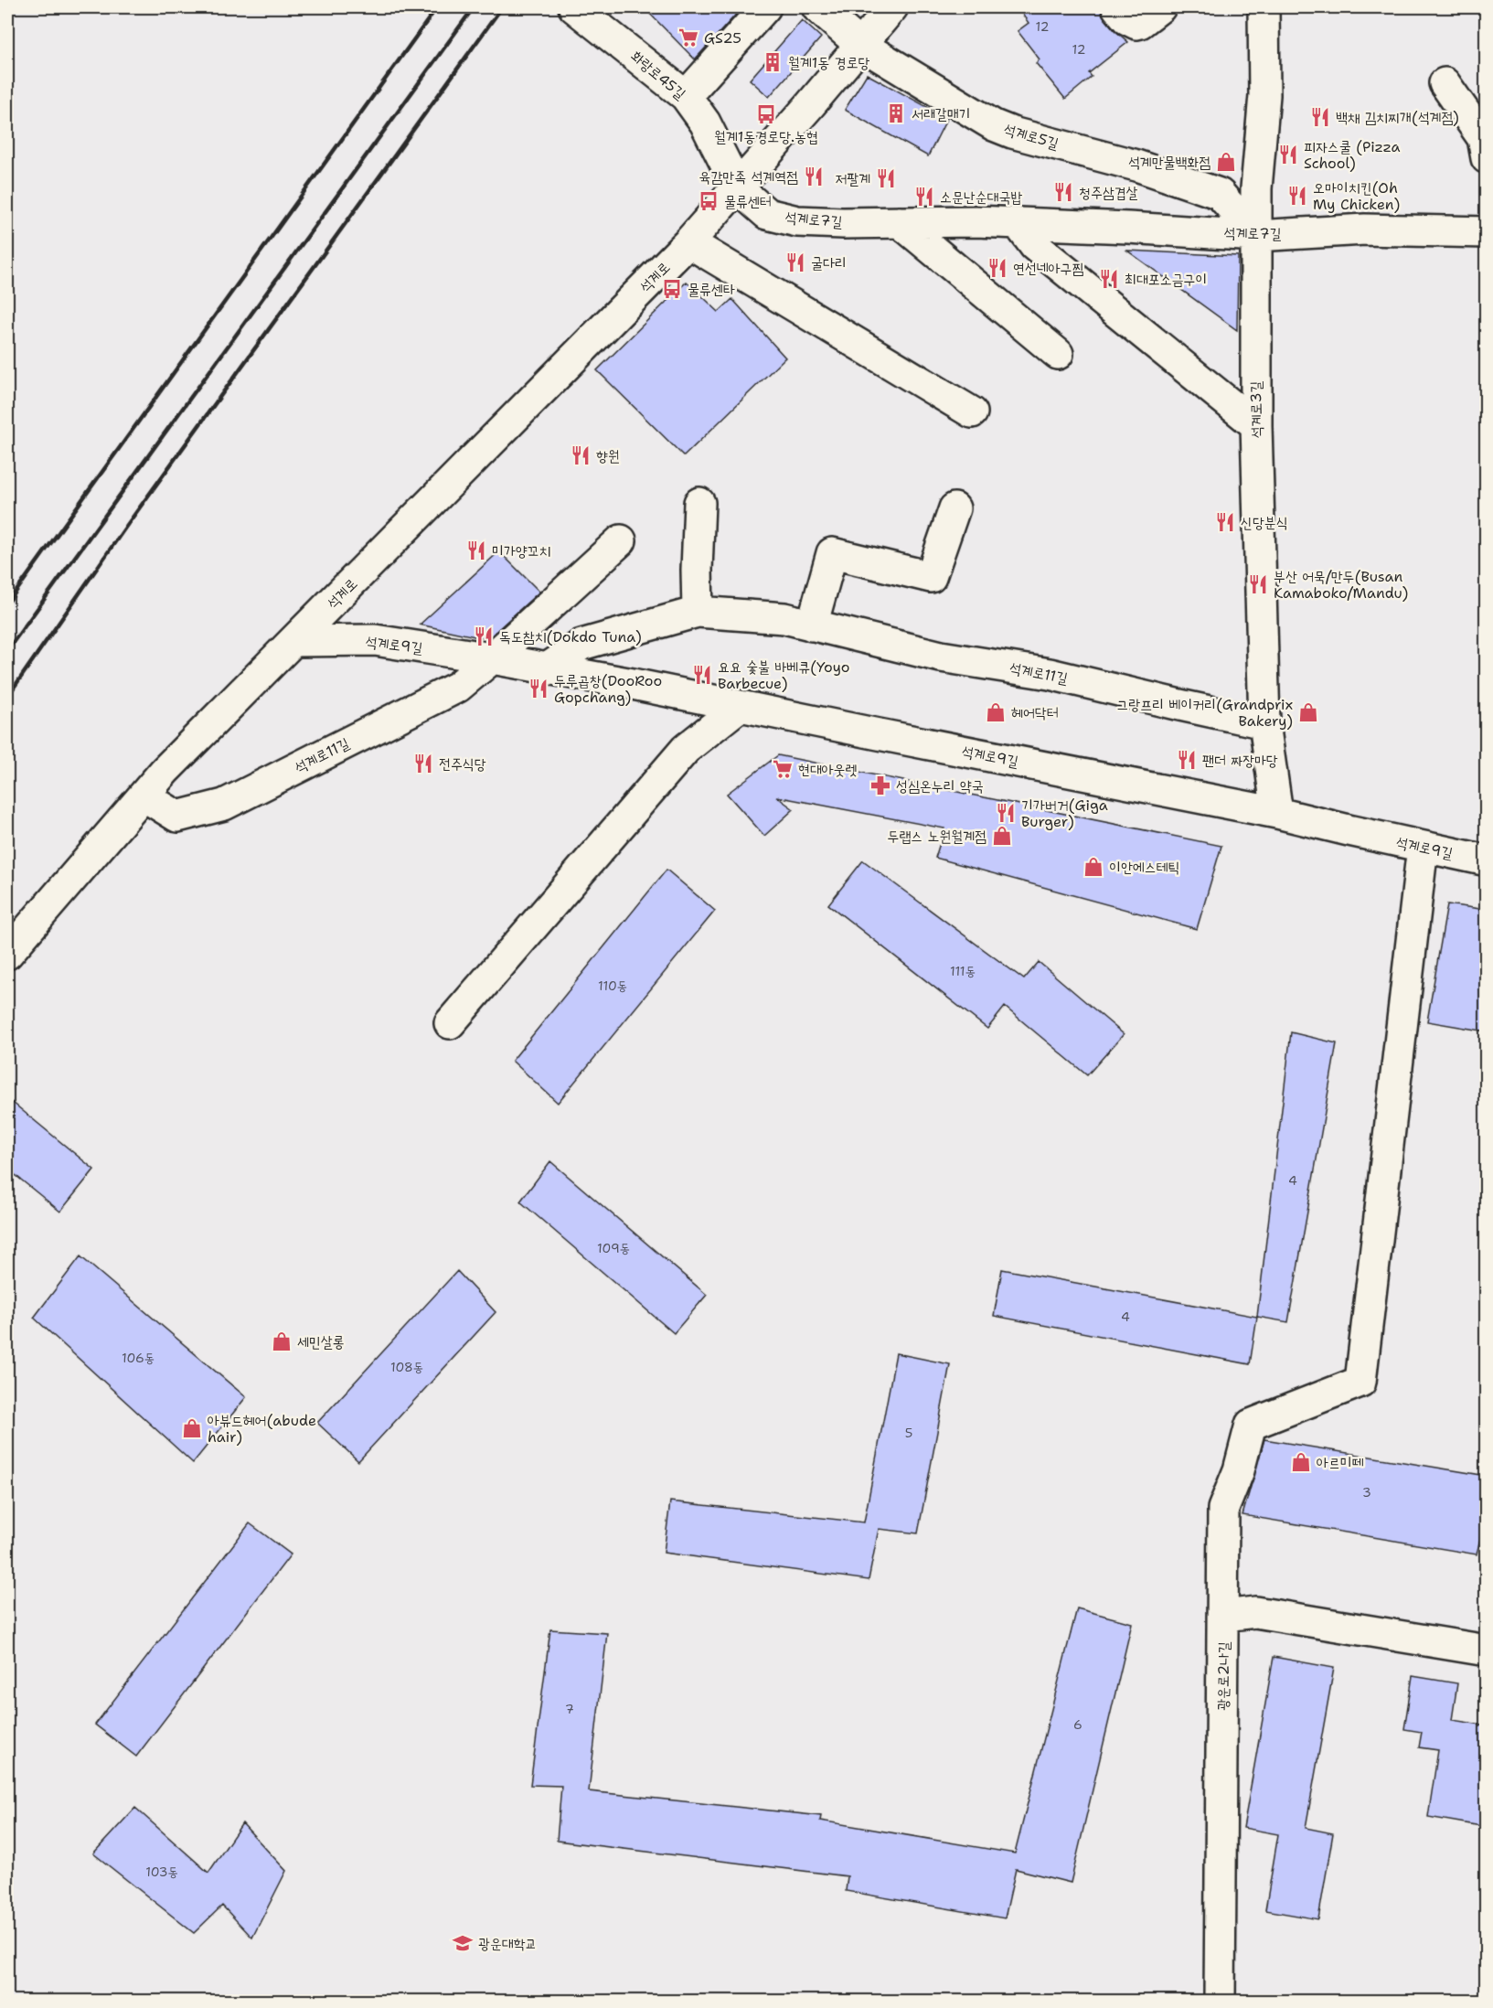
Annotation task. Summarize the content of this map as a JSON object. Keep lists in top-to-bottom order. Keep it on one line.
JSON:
{"streets":{"street":["화랑로45길","석계로5길","석계로7길","석계로","석계로3길","석계로9길","석계로11길","광운로2나길"]},"crossings":[["화랑로45길","석계로7길"],["화랑로45길","석계로"],["석계로5길","석계로7길"],["석계로5길","석계로"],["석계로5길","석계로3길"],["석계로7길","석계로"],["석계로7길","석계로3길"],["석계로","석계로9길"],["석계로","석계로11길"],["석계로3길","석계로9길"],["석계로3길","석계로11길"],["석계로9길","석계로11길"],["석계로9길","광운로2나길"]],"places":{"supermarket":["GS25","현대아웃렛"],"building":["월계1동 경로당","서래갈매기"],"bus stop":["월계1동경로당.농협","물류센터","물류센타"],"restaurant":["백채 김치찌개(석계점)","피자스쿨 (Pizza School)","육감만족 석계역점","저팔계","청주삼겹살","오마이치킨(Oh My Chicken)","소문난순대국밥","굴다리","연선네아구찜","최대포소금구이","향원","신당분식","미가양꼬치","부산 어묵/만두(Busan Kamaboko/Mandu)","독도참치(Dokdo Tuna)","요요 숯불 바베큐(Yoyo Barbecue)","두루곱창(DooRoo Gopchang)","팬더 짜장마당","전주식당","기가버거(Giga Burger)"],"shop":["석계만물백화점","헤어닥터","그랑프리 베이커리(Grandprix Bakery)","두랩스 노원월계점","이안에스테틱","세민살롱","아뷰드헤어(abude hair)","아르미떼"],"pharmacy":["성심온누리 약국"],"school or university":["광운대학교"]},"house_numbers":["12","12","111동","110동","4","109동","4","106동","108동","5","3","7","6","103동"]}
